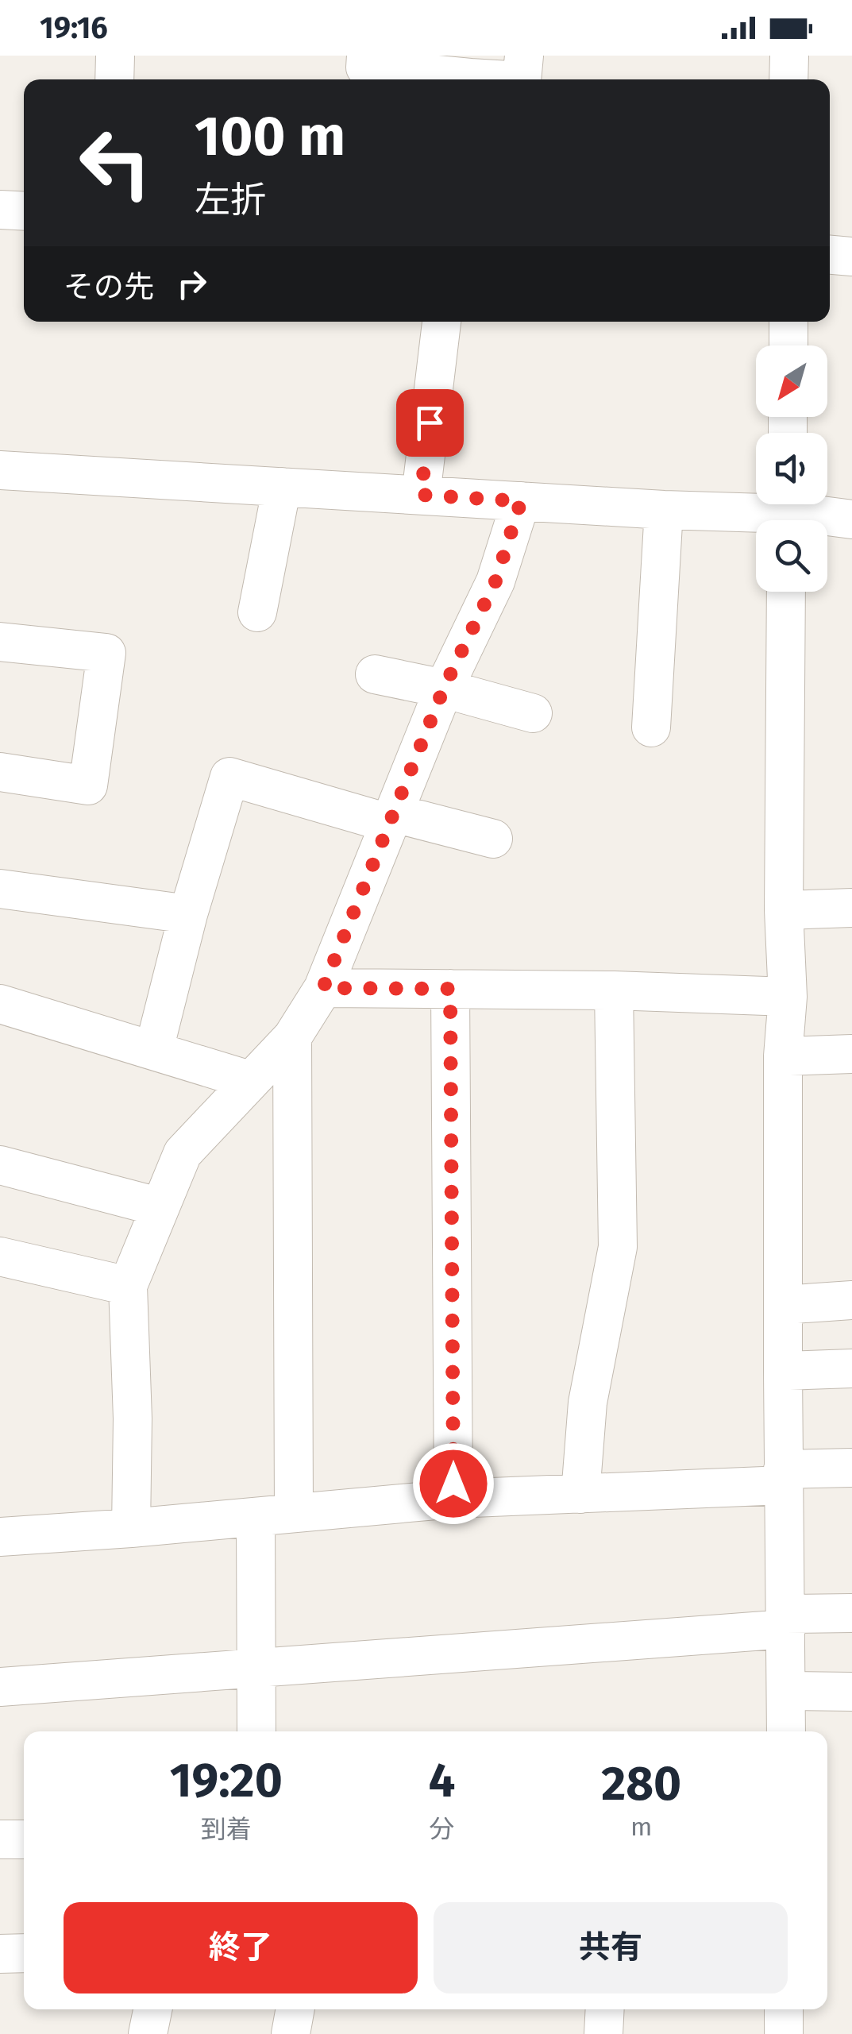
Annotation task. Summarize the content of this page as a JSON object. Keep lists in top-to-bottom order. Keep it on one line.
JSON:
{"north":"bottom left","page":{"status":"19:16","turn":["100 m","左折"],"then":"その先","eta":["19:20","到着","4","分","280","m"],"buttons":["終了","共有"]}}
